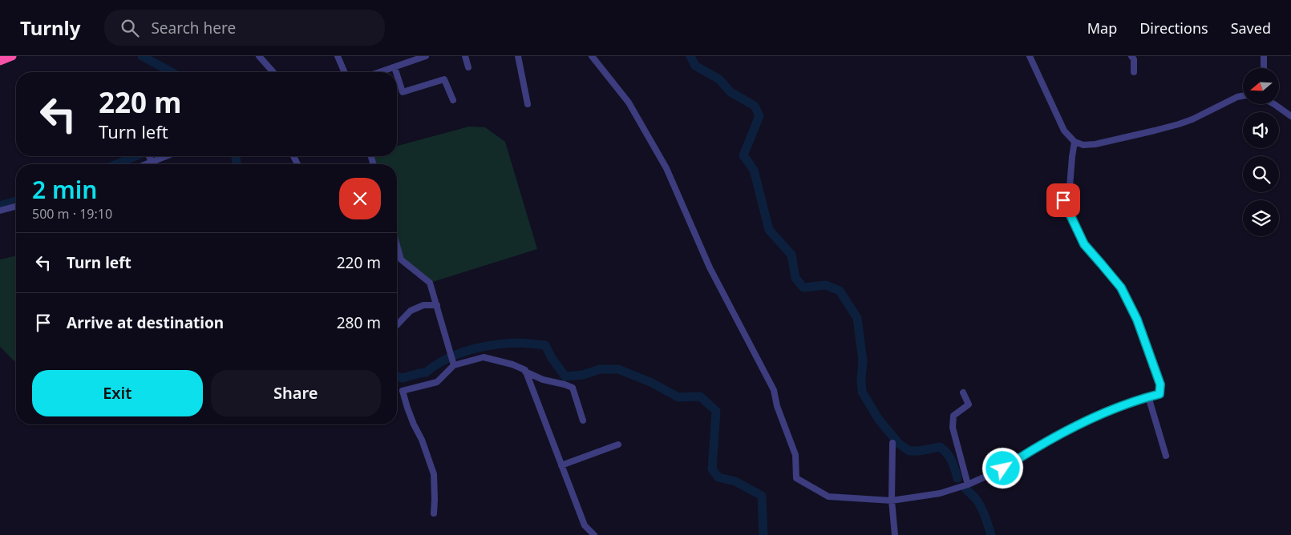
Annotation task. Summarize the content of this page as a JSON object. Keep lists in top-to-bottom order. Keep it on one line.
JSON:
{"north":"left","page":{"header":"Turnly","search":"Search here","nav":["Map","Directions","Saved"],"turn":["220 m","Turn left"],"heading":["2 min","500 m · 19:10"],"list":[{"name":"Turn left","value":"220 m"},{"name":"Arrive at destination","value":"280 m"}],"buttons":["Exit","Share"]}}
